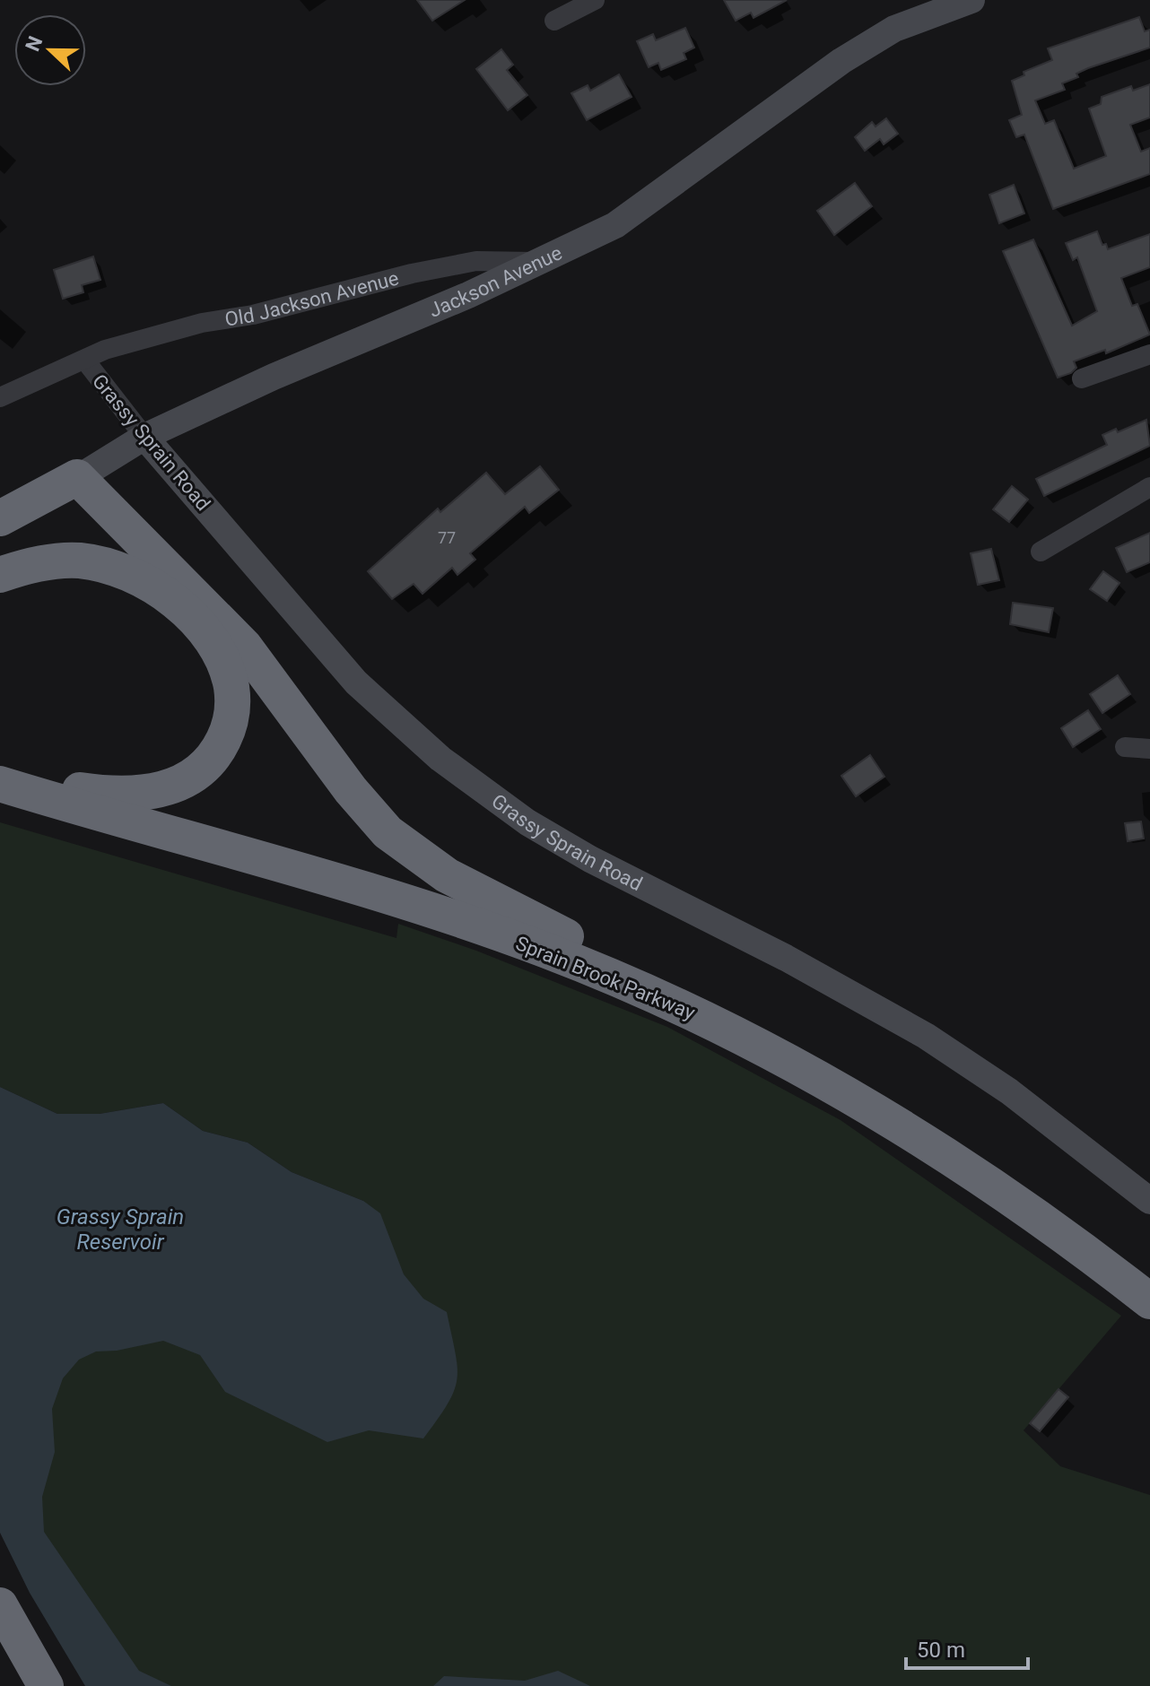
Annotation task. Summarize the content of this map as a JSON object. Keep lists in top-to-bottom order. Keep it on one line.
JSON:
{"streets":{"highway":["Sprain Brook Parkway"],"street":["Jackson Avenue","Old Jackson Avenue","Grassy Sprain Road"]},"crossings":[["Jackson Avenue","Old Jackson Avenue"],["Jackson Avenue","Grassy Sprain Road"],["Old Jackson Avenue","Grassy Sprain Road"]],"water":["Grassy Sprain Reservoir"],"house_numbers":["77"],"scale_bar":"50 m","north":"left"}
